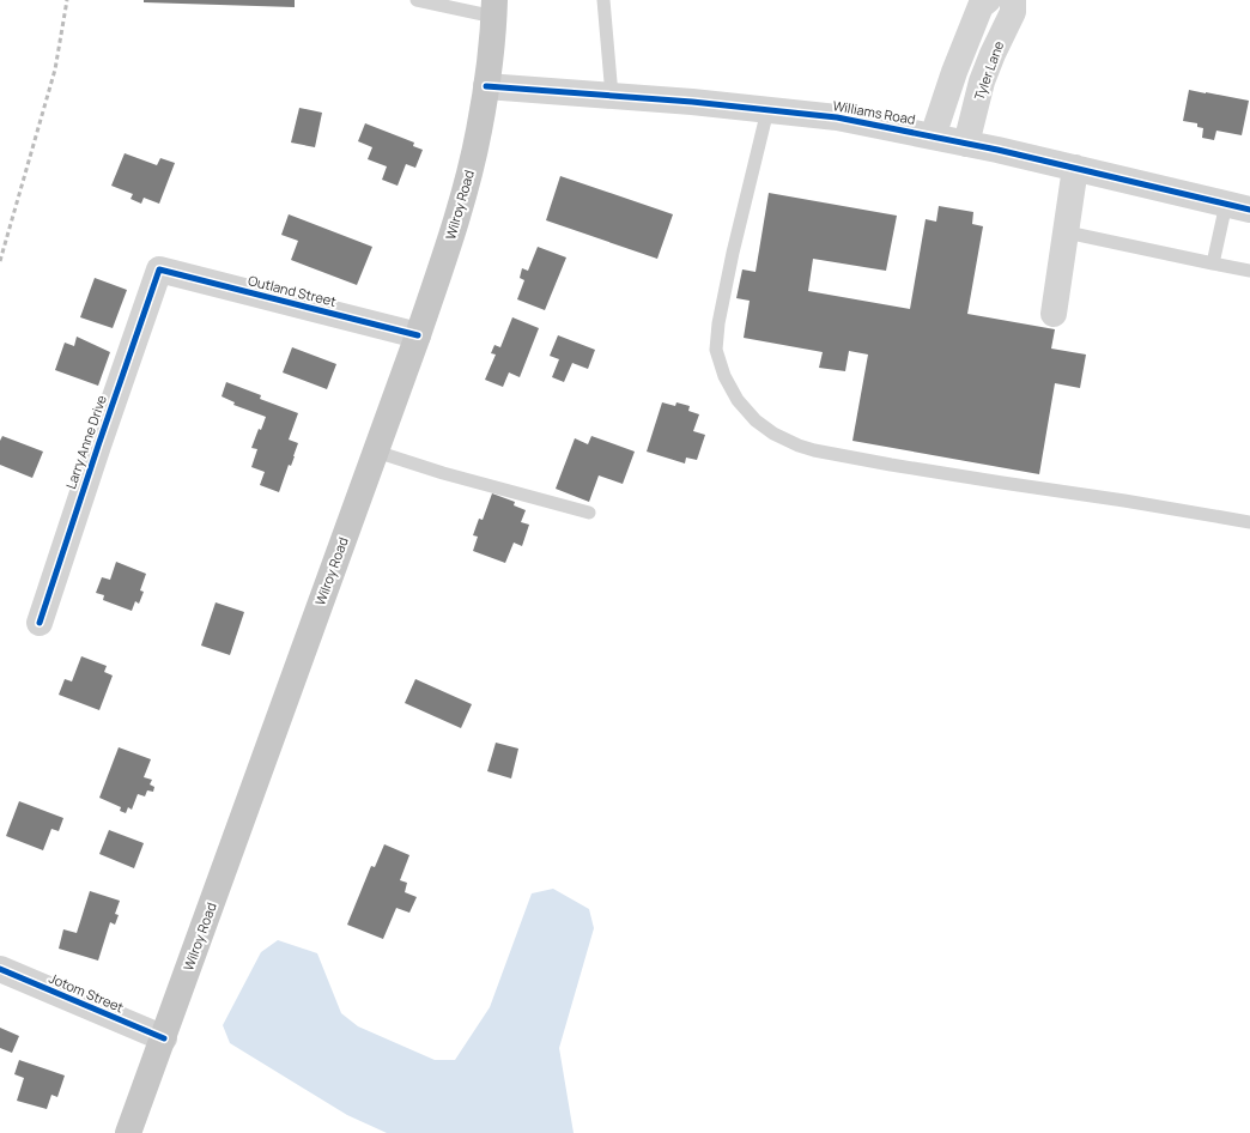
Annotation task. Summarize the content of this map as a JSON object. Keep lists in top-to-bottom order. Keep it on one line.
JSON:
{"streets":{"main road":["Wilroy Road"],"street":["Tyler Lane","Williams Road","Outland Street","Larry Anne Drive","Jotom Street"]},"crossings":[["Tyler Lane","Williams Road"],["Williams Road","Wilroy Road"],["Wilroy Road","Outland Street"],["Wilroy Road","Jotom Street"],["Outland Street","Larry Anne Drive"]]}
